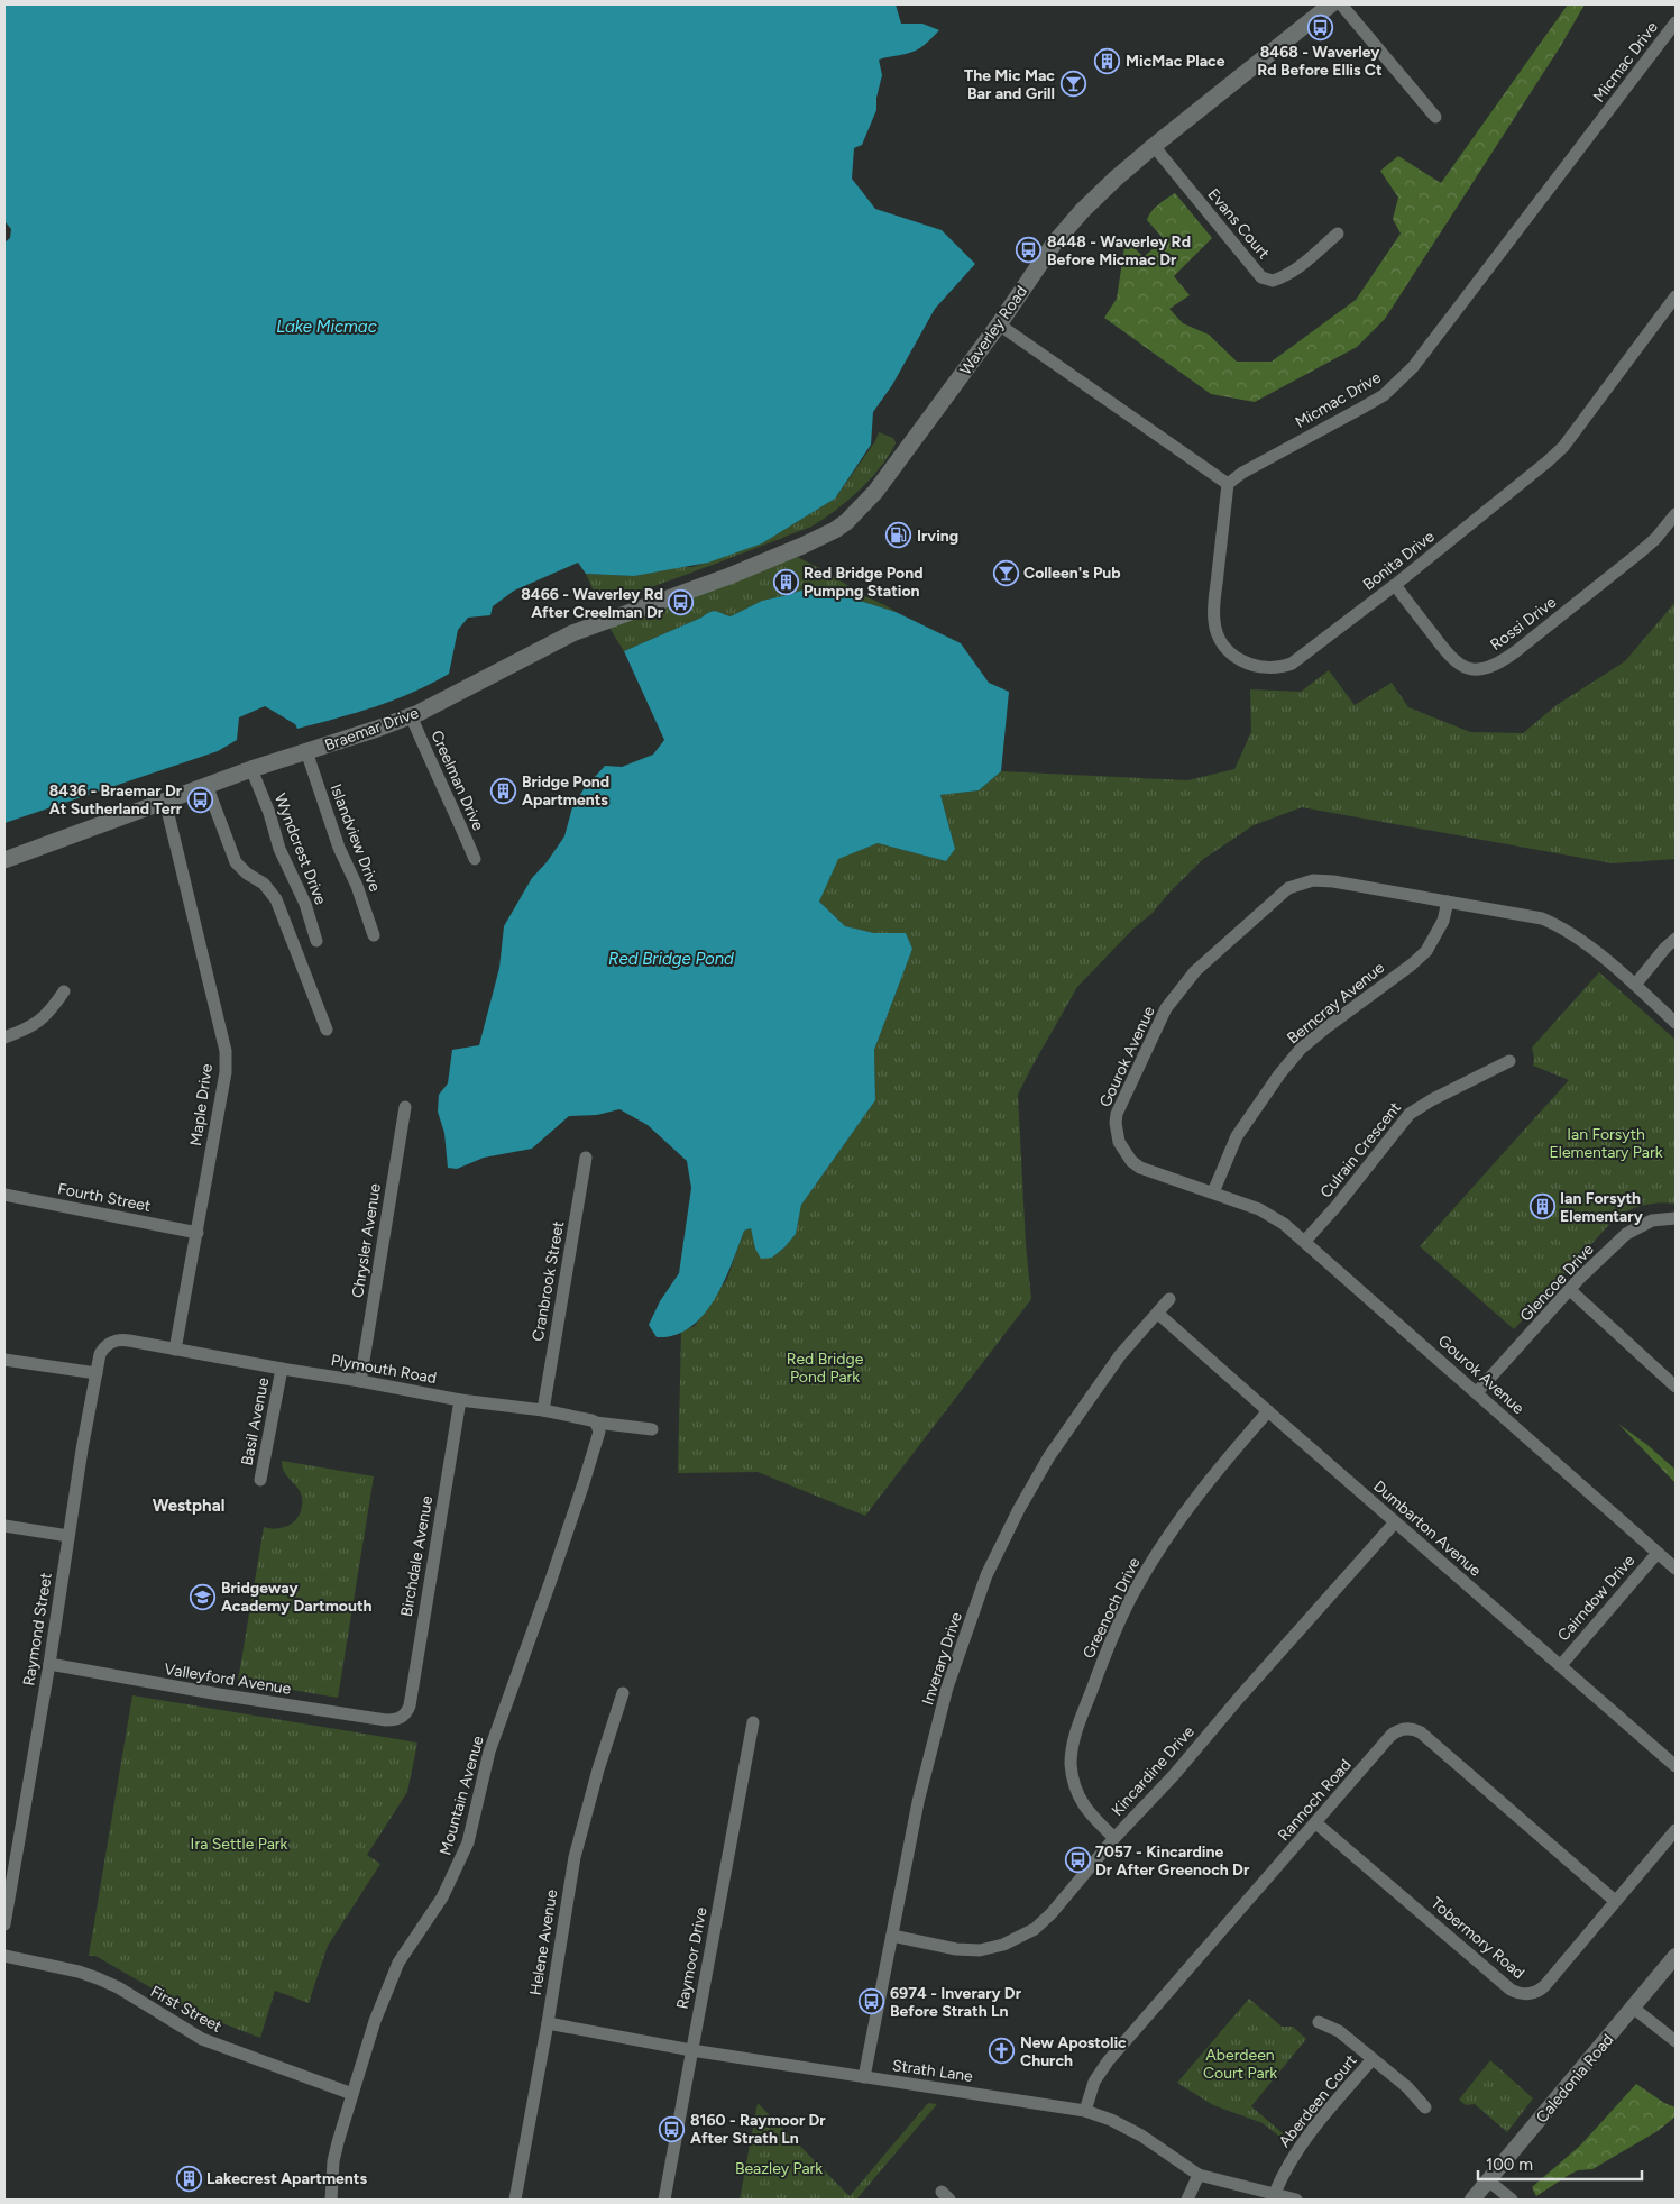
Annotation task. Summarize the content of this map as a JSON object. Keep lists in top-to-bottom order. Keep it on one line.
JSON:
{"streets":{"main road":["Waverley Road","Braemar Drive"],"street":["Micmac Drive","Evans Court","Bonita Drive","Rossi Drive","Creelman Drive","Islandview Drive","Wyndcrest Drive","Berncray Avenue","Gourok Avenue","Maple Drive","Culrain Crescent","Fourth Street","Chrysler Avenue","Cranbrook Street","Glencoe Drive","Plymouth Road","Basil Avenue","Dumbarton Avenue","Birchdale Avenue","Cairndow Drive","Greenoch Drive","Raymond Street","Inverary Drive","Valleyford Avenue","Kincardine Drive","Mountain Avenue","Rannoch Road","Tobermory Road","Helene Avenue","Raymoor Drive","First Street","Strath Lane","Caledonia Road","Aberdeen Court"]},"crossings":[["Micmac Drive","Bonita Drive"],["Evans Court","Waverley Road"],["Waverley Road","Braemar Drive"],["Bonita Drive","Rossi Drive"],["Braemar Drive","Creelman Drive"],["Braemar Drive","Islandview Drive"],["Braemar Drive","Wyndcrest Drive"],["Braemar Drive","Maple Drive"],["Berncray Avenue","Gourok Avenue"],["Gourok Avenue","Culrain Crescent"],["Gourok Avenue","Glencoe Drive"],["Gourok Avenue","Cairndow Drive"],["Maple Drive","Fourth Street"],["Maple Drive","Plymouth Road"],["Chrysler Avenue","Plymouth Road"],["Cranbrook Street","Plymouth Road"],["Plymouth Road","Basil Avenue"],["Plymouth Road","Birchdale Avenue"],["Plymouth Road","Raymond Street"],["Plymouth Road","Mountain Avenue"],["Dumbarton Avenue","Cairndow Drive"],["Dumbarton Avenue","Greenoch Drive"],["Dumbarton Avenue","Inverary Drive"],["Dumbarton Avenue","Kincardine Drive"],["Birchdale Avenue","Valleyford Avenue"],["Greenoch Drive","Kincardine Drive"],["Raymond Street","Valleyford Avenue"],["Inverary Drive","Kincardine Drive"],["Inverary Drive","Strath Lane"],["Mountain Avenue","First Street"],["Rannoch Road","Tobermory Road"],["Rannoch Road","Strath Lane"],["Helene Avenue","Strath Lane"],["Raymoor Drive","Strath Lane"],["Strath Lane","Aberdeen Court"]],"districts":["Westphal"],"water":["Lake Micmac","Red Bridge Pond"],"parks":["Ian Forsyth Elementary Park","Red Bridge Pond Park","Ira Settle Park","Aberdeen Court Park","Beazley Park"],"places":{"bus stop":["8468 - Waverley Rd Before Ellis Ct","8448 - Waverley Rd Before Micmac Dr","8466 - Waverley Rd After Creelman Dr","8436 - Braemar Dr At Sutherland Terr","7057 - Kincardine Dr After Greenoch Dr","6974 - Inverary Dr Before Strath Ln","8160 - Raymoor Dr After Strath Ln"],"building":["MicMac Place","Red Bridge Pond Pumpng Station","Bridge Pond Apartments","Ian Forsyth Elementary","Lakecrest Apartments"],"bar":["The Mic Mac Bar and Grill","Colleen's Pub"],"fuel station":["Irving"],"school or university":["Bridgeway Academy Dartmouth"],"church":["New Apostolic Church"]},"scale_bar":"100 m"}
